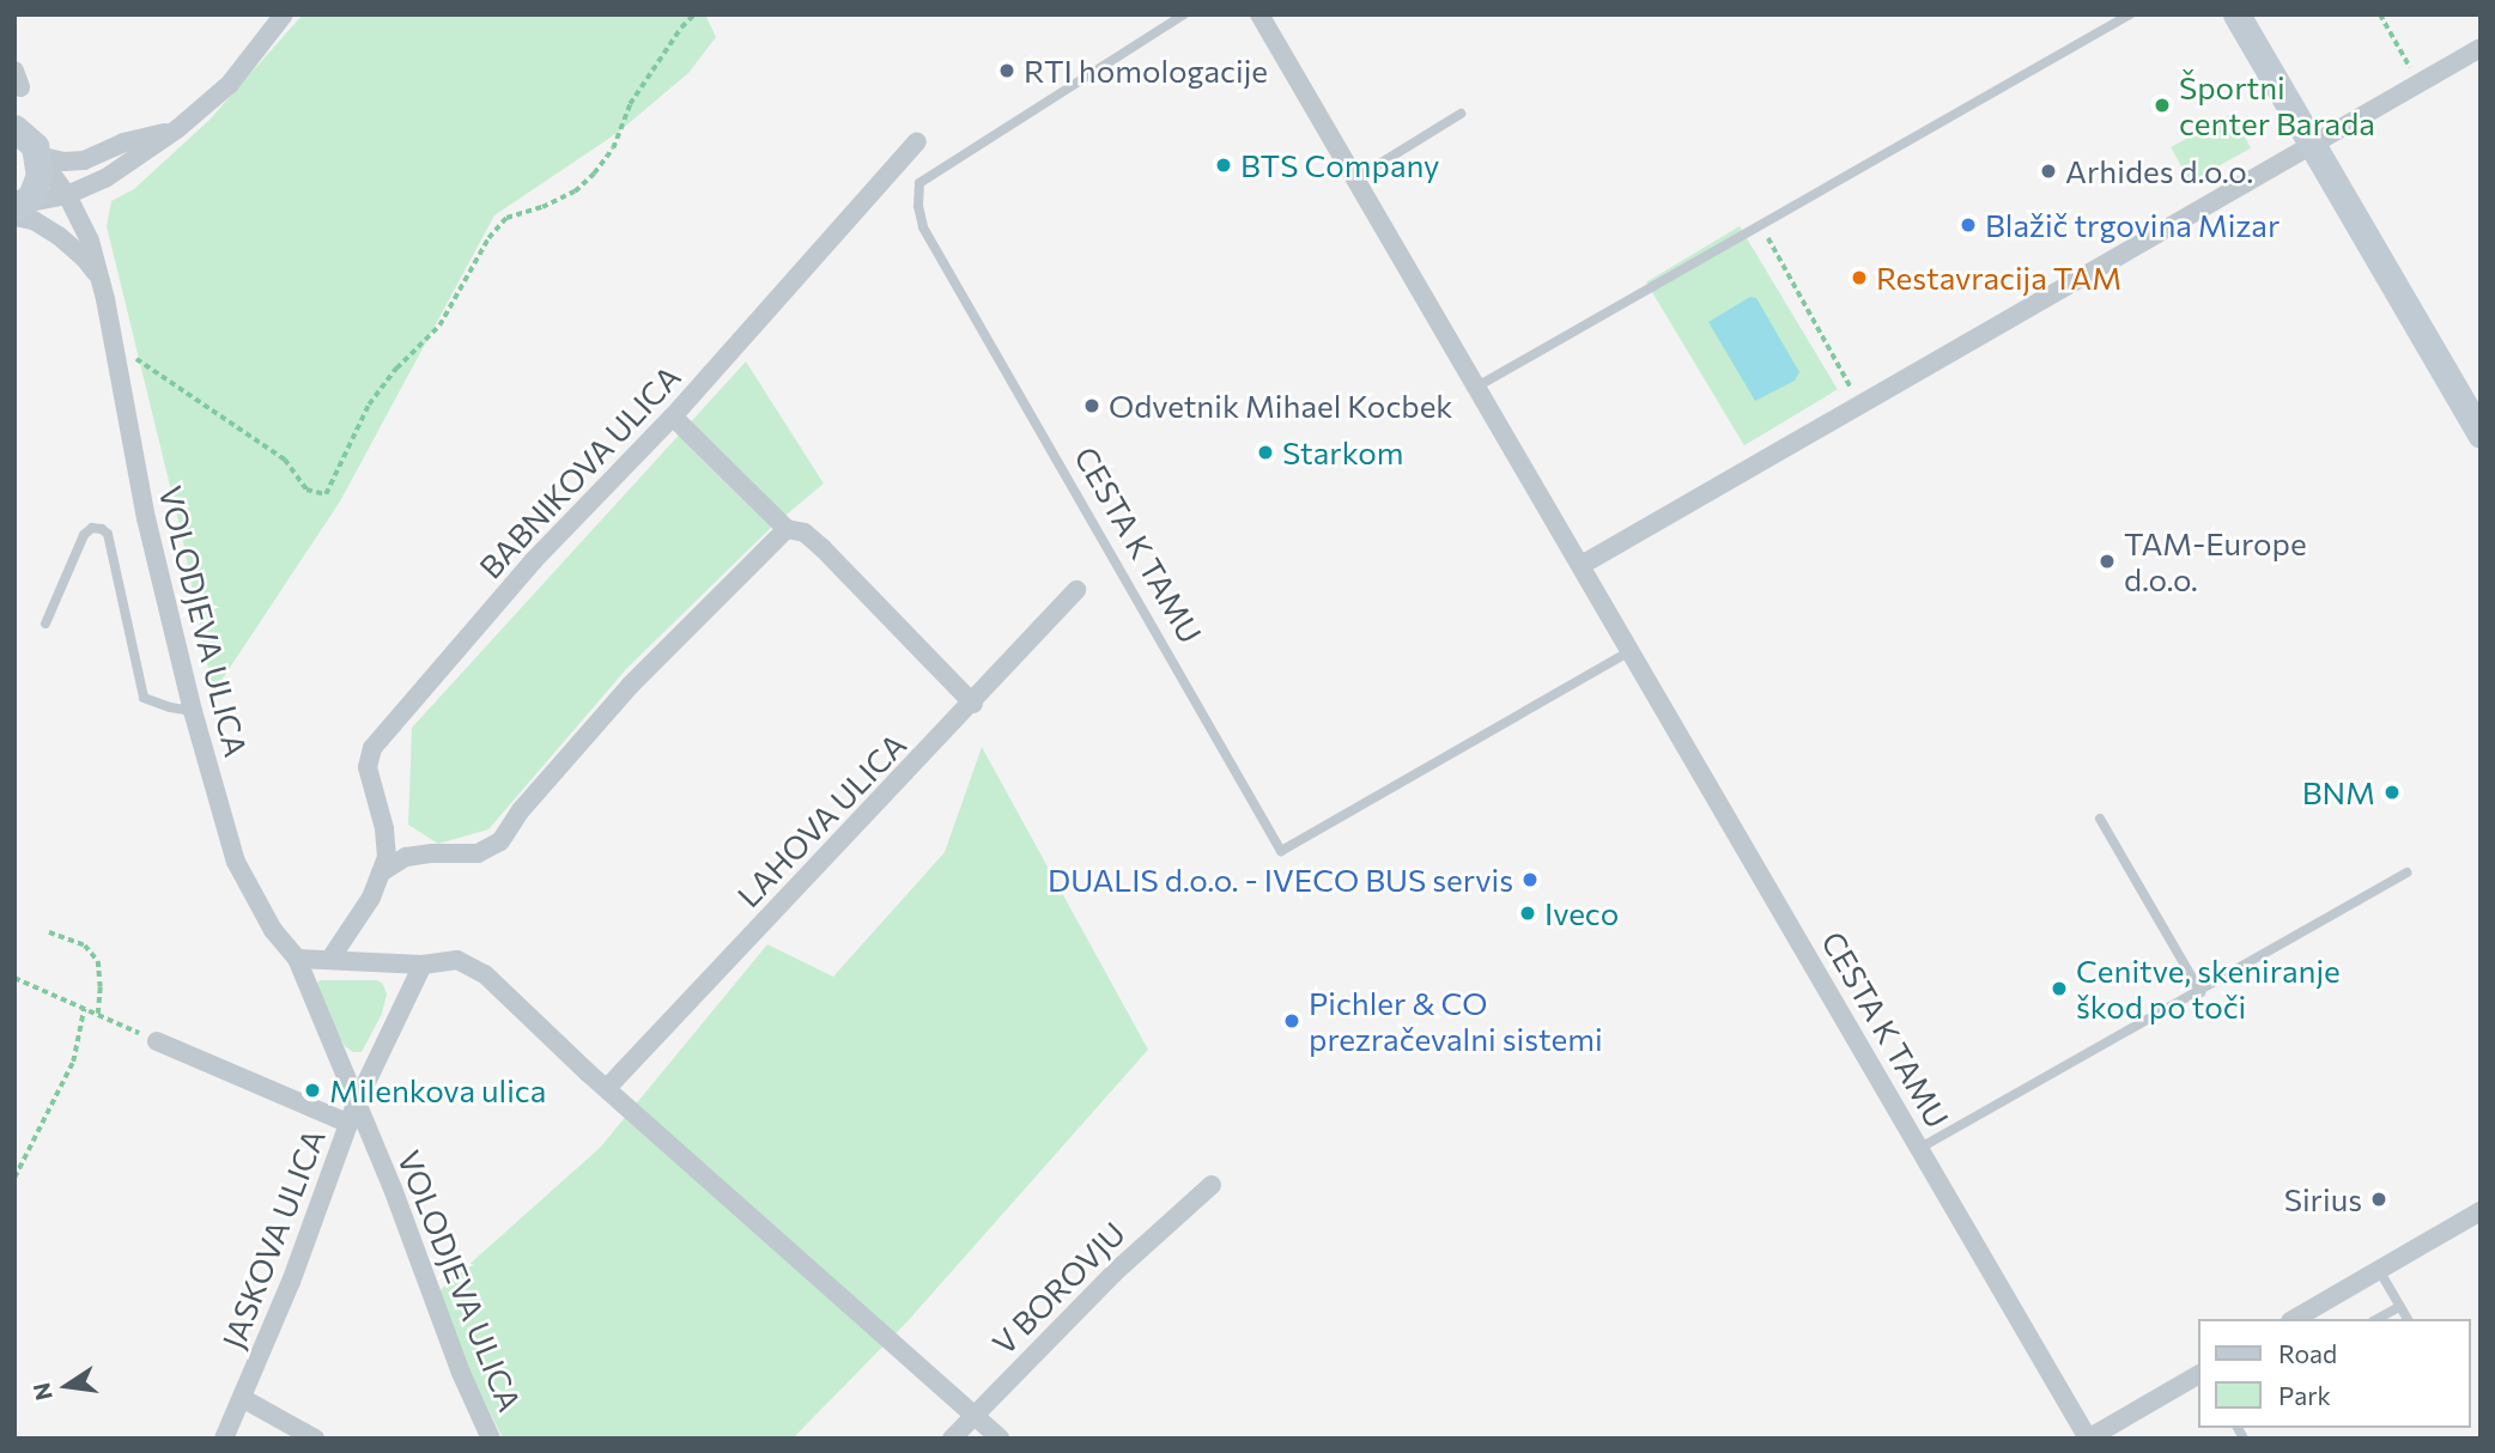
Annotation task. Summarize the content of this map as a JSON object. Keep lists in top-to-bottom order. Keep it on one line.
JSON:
{"streets":{"street":["BABNIKOVA ULICA","CESTA K TAMU","VOLODJEVA ULICA","LAHOVA ULICA","JASKOVA ULICA","V BOROVJU"]},"crossings":[["VOLODJEVA ULICA","JASKOVA ULICA"]],"places":["RTI homologacije","Športni center Barada","BTS Company","Arhides d.o.o.","Blažič trgovina Mizar","Restavracija TAM","Odvetnik Mihael Kocbek","Starkom","TAM-Europe d.o.o.","BNM","DUALIS d.o.o. - IVECO BUS servis","Iveco","Cenitve, skeniranje škod po toči","Pichler & CO prezračevalni sistemi","Milenkova ulica","Sirius"],"legend":["Road","Park"],"north":"left"}
